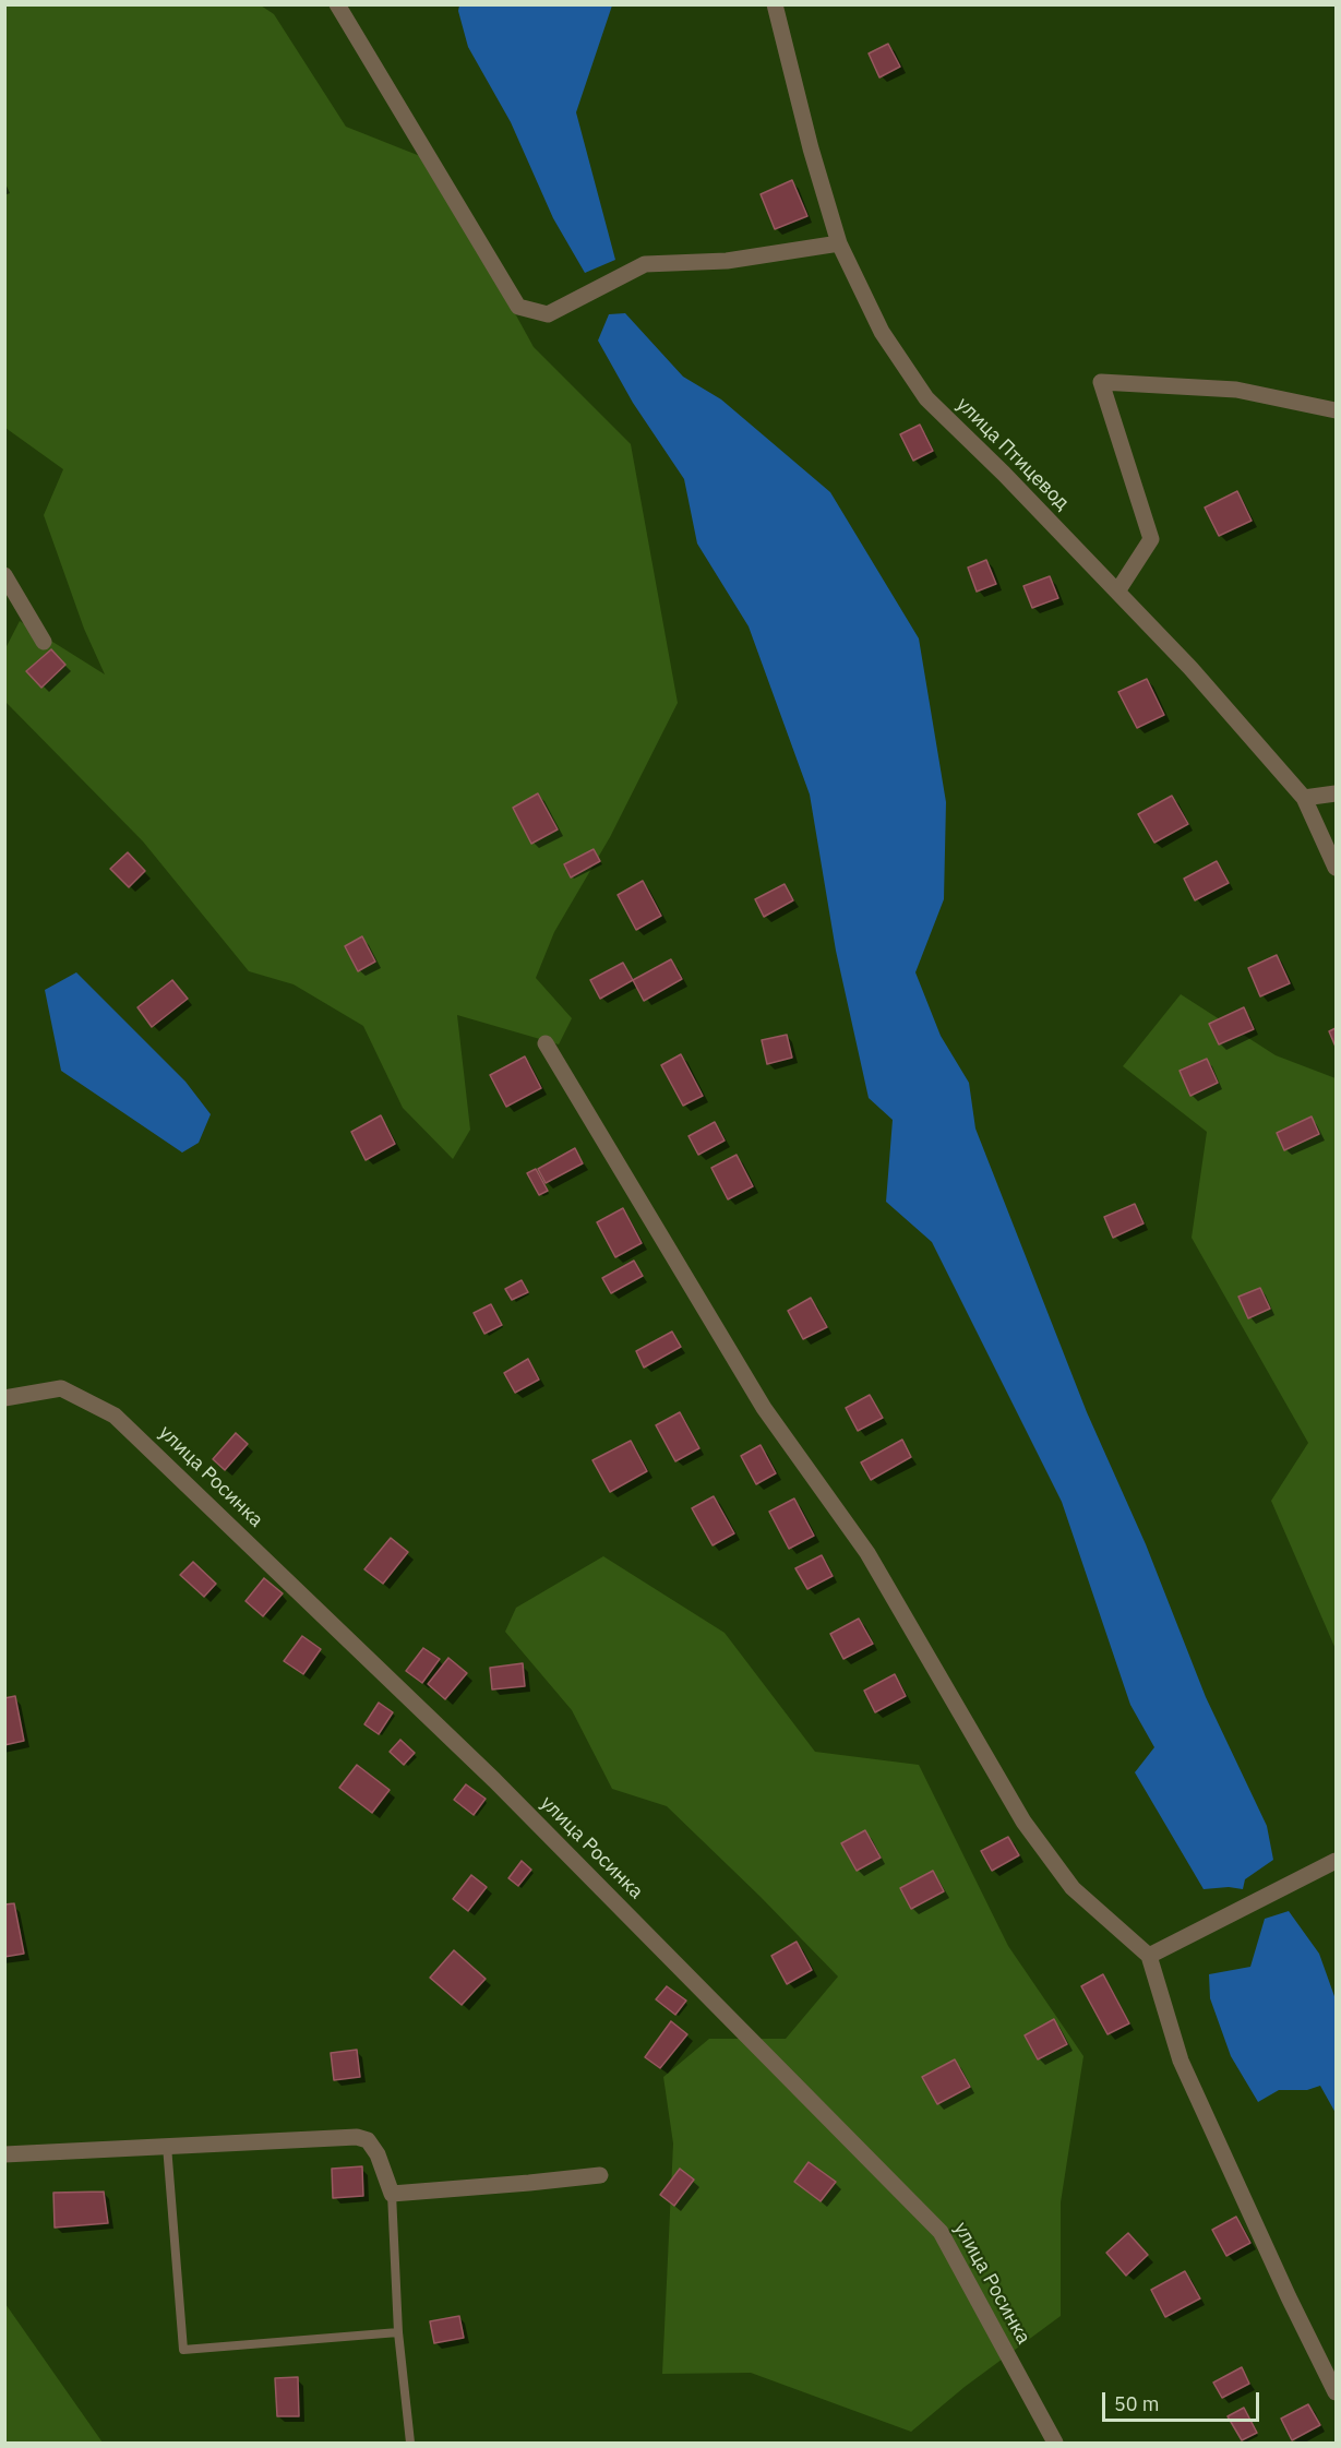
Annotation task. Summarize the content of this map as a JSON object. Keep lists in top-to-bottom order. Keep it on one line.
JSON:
{"streets":{"street":["улица Птицевод","улица Росинка"]},"scale_bar":"50 m"}
